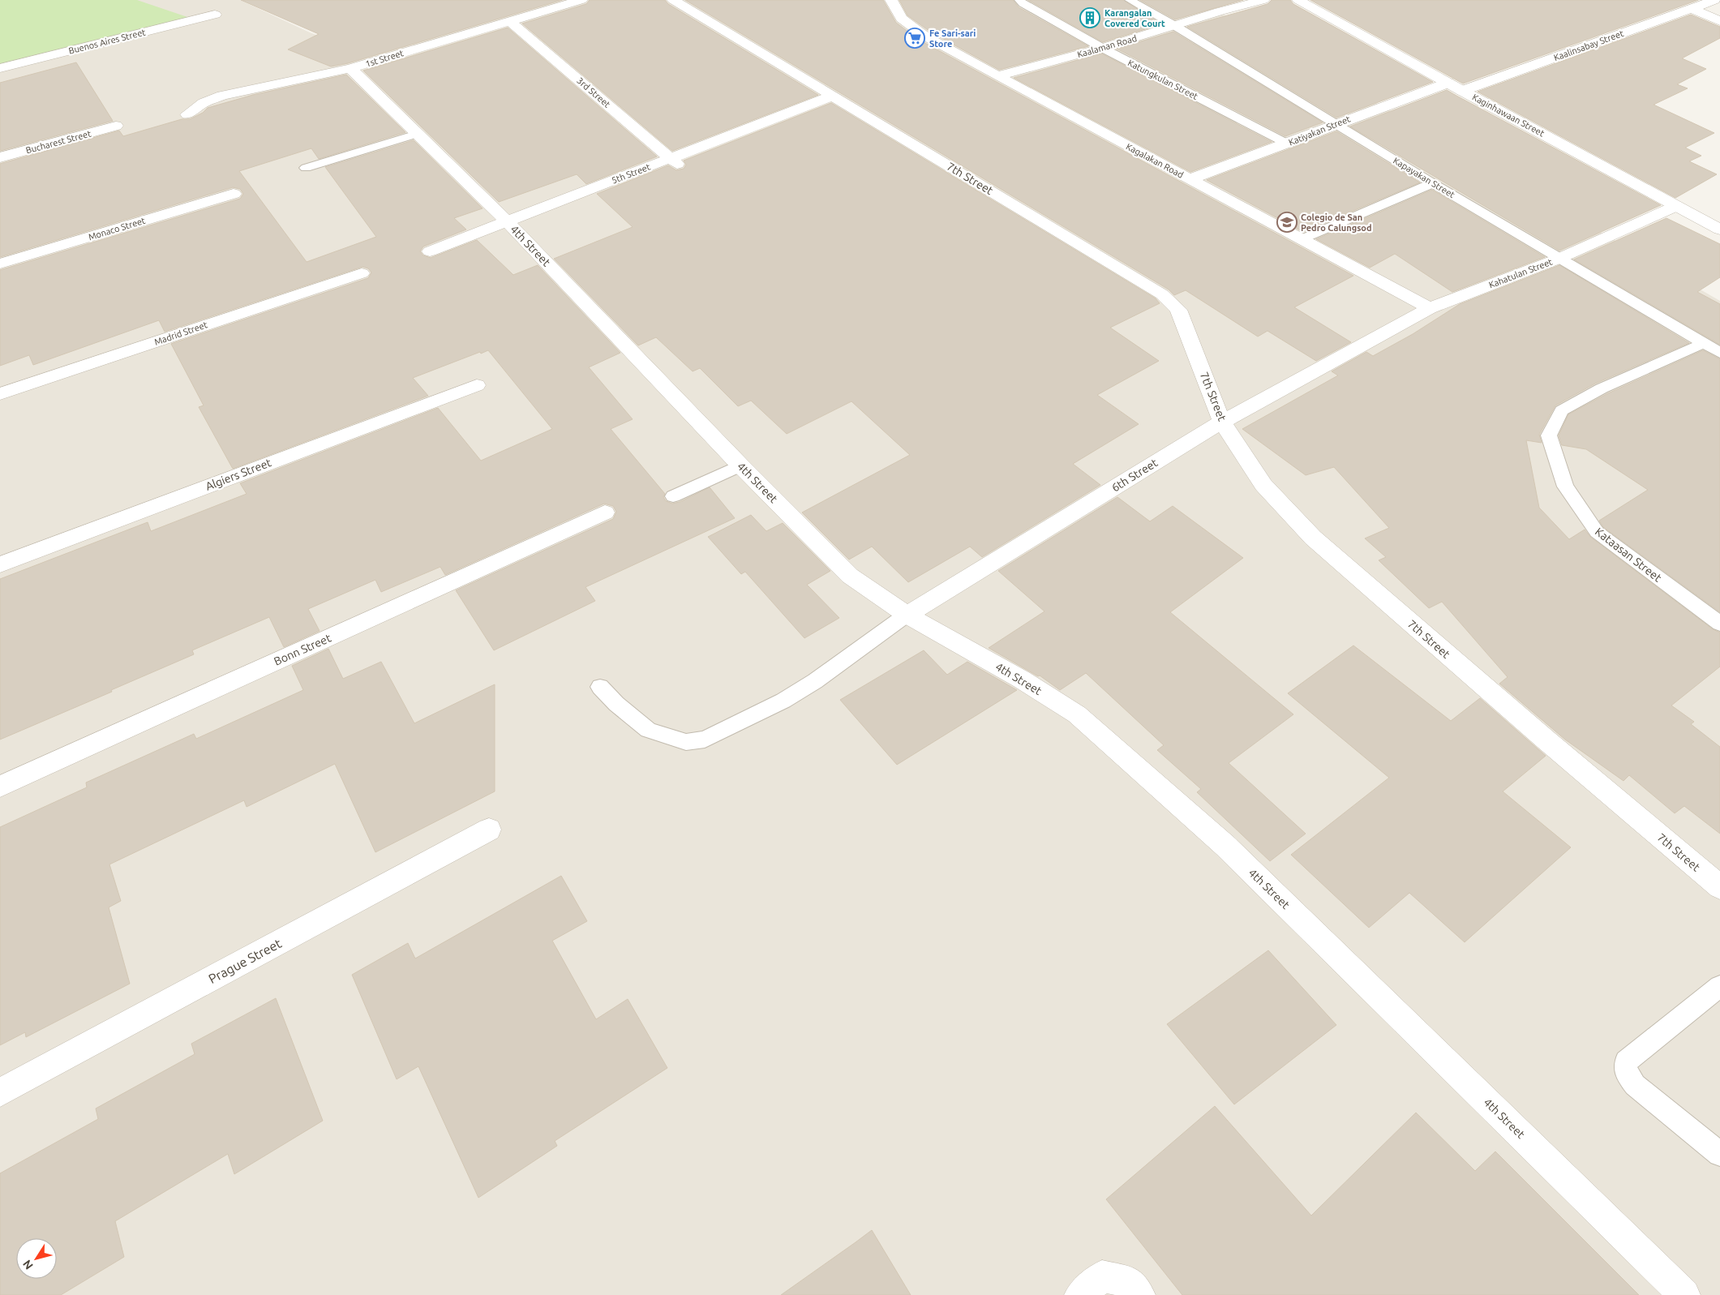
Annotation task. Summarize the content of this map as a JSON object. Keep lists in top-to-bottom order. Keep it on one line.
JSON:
{"streets":{"street":["Buenos Aires Street","Kaalinsabay Street","Kaalaman Road","1st Street","3rd Street","Kaginhawaan Street","Katiyakan Street","Bucharest Street","Kagalakan Road","5th Street","7th Street","Monaco Street","4th Street","Kahatulan Street","Madrid Street","Algiers Street","6th Street","Bonn Street","Prague Street"],"lane":["Katungkulan Street","Kapayakan Street","Kataasan Street"]},"crossings":[["Kaalinsabay Street","Kaginhawaan Street"],["Kaalaman Road","Katungkulan Street"],["Kaalaman Road","Kagalakan Road"],["Kaalaman Road","Kapayakan Street"],["1st Street","3rd Street"],["1st Street","4th Street"],["Katungkulan Street","Katiyakan Street"],["3rd Street","5th Street"],["Kaginhawaan Street","Katiyakan Street"],["Kaginhawaan Street","Kahatulan Street"],["Katiyakan Street","Kagalakan Road"],["Katiyakan Street","Kapayakan Street"],["Kagalakan Road","Kahatulan Street"],["5th Street","7th Street"],["5th Street","4th Street"],["Kapayakan Street","Kahatulan Street"],["Kapayakan Street","Kataasan Street"],["7th Street","6th Street"],["4th Street","6th Street"],["Kahatulan Street","6th Street"]],"places":{"building":["Karangalan Covered Court"],"supermarket":["Fe Sari-sari Store"],"school or university":["Colegio de San Pedro Calungsod"]},"north":"bottom left"}
